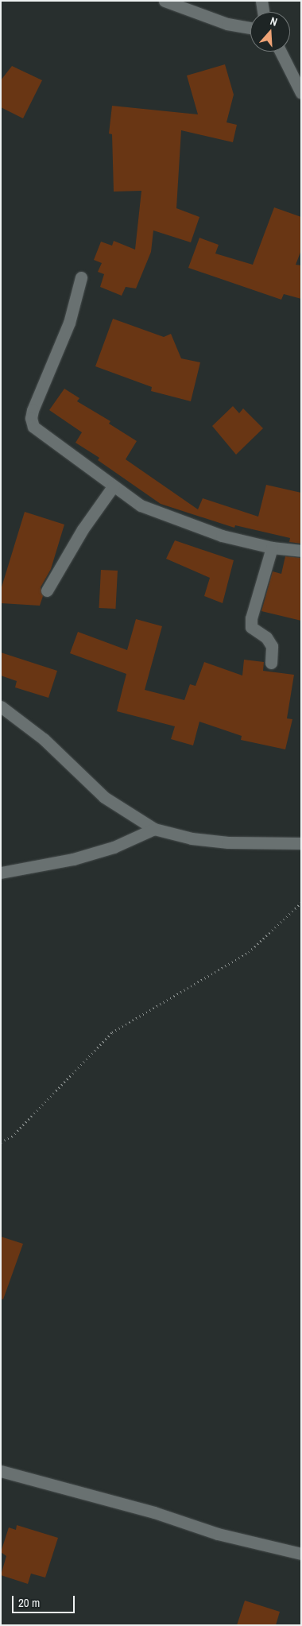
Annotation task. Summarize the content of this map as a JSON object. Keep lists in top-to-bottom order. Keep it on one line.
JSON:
{"scale_bar":"20 m","north":"top"}
